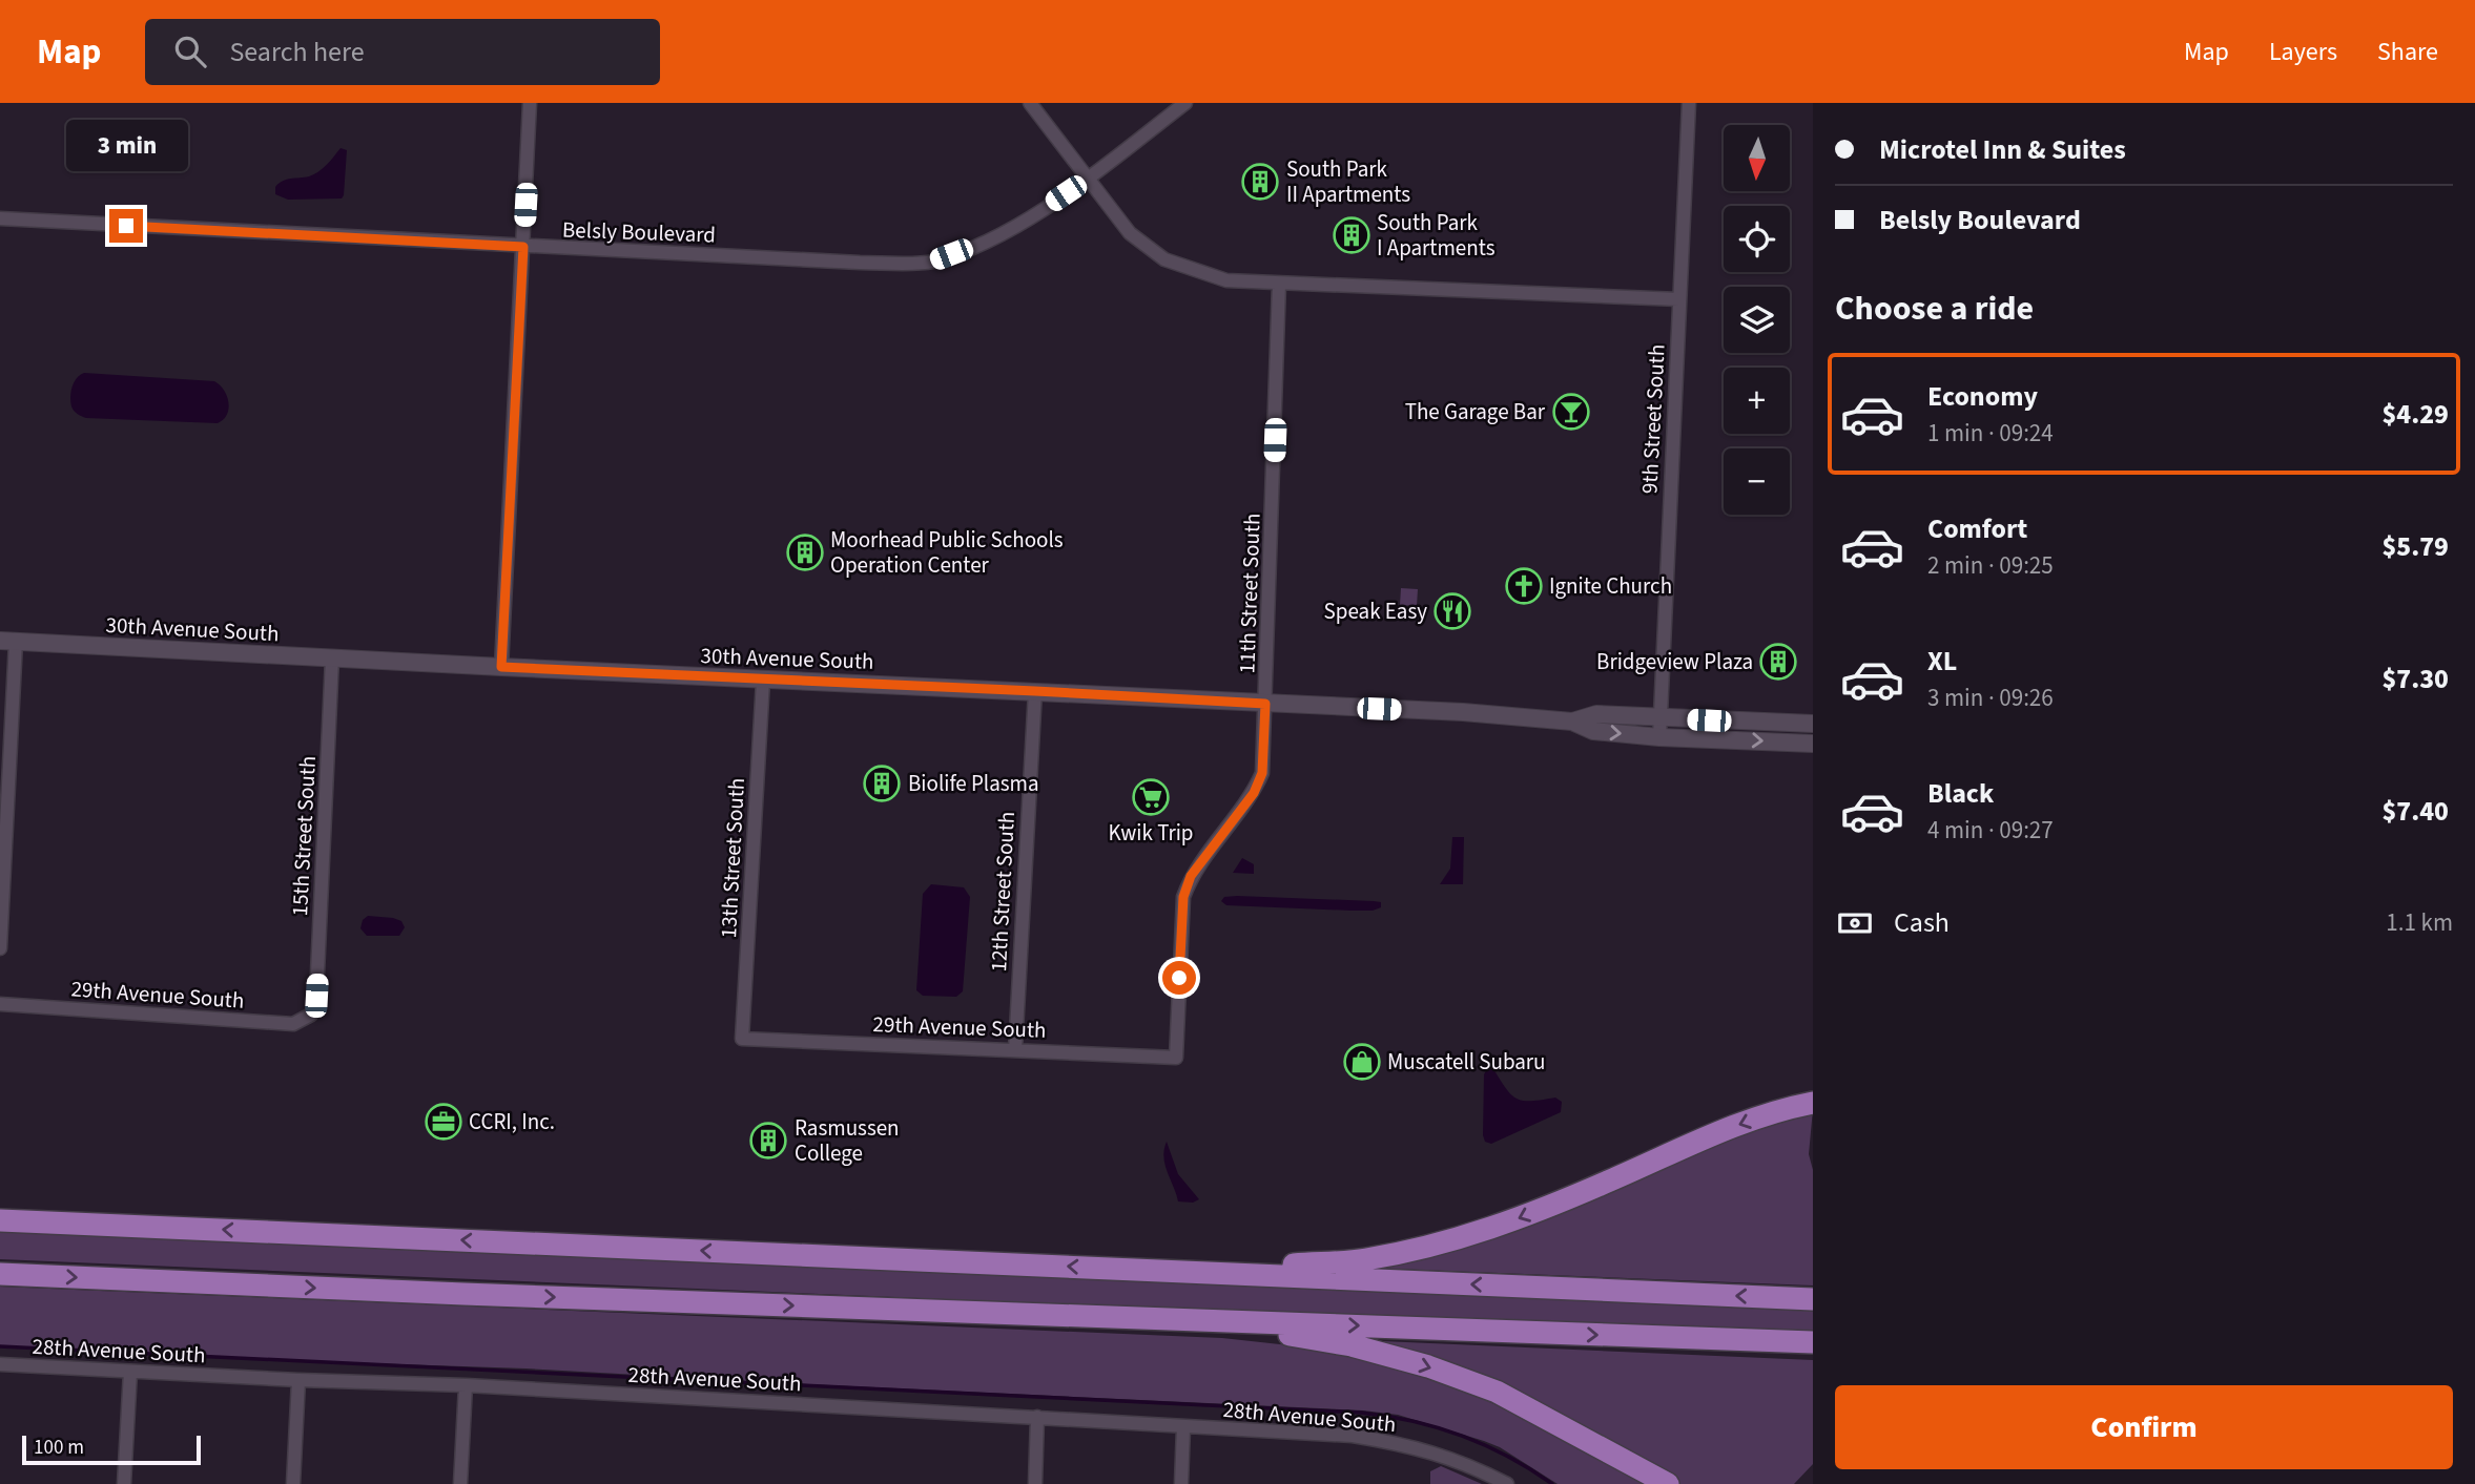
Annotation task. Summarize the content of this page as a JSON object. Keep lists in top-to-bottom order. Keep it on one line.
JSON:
{"streets":{"street":["Belsly Boulevard","9th Street South","11th Street South","30th Avenue South","15th Street South","13th Street South","12th Street South","29th Avenue South","28th Avenue South"]},"crossings":[["9th Street South","30th Avenue South"],["11th Street South","30th Avenue South"],["11th Street South","29th Avenue South"],["30th Avenue South","15th Street South"],["30th Avenue South","13th Street South"],["30th Avenue South","12th Street South"],["15th Street South","29th Avenue South"],["13th Street South","29th Avenue South"],["12th Street South","29th Avenue South"]],"places":{"building":["South Park II Apartments","South Park I Apartments","Moorhead Public Schools Operation Center","Bridgeview Plaza","Biolife Plasma","Rasmussen College"],"bar":["The Garage Bar"],"church":["Ignite Church"],"restaurant":["Speak Easy"],"supermarket":["Kwik Trip"],"shop":["Muscatell Subaru"],"office":["CCRI, Inc."]},"scale_bar":"100 m","north":"bottom","page":{"header":"Map","search":"Search here","nav":["Map","Layers","Share"],"banner":["Microtel Inn & Suites","Belsly Boulevard"],"bubble":"3 min","map_buttons":["+","−"],"heading":"Choose a ride","list":[{"name":"Economy","note":"1 min · 09:24","value":"$4.29"},{"name":"Comfort","note":"2 min · 09:25","value":"$5.79"},{"name":"XL","note":"3 min · 09:26","value":"$7.30"},{"name":"Black","note":"4 min · 09:27","value":"$7.40"}],"pay":["Cash","1.1 km"],"buttons":"Confirm","scale":"100 m"}}
